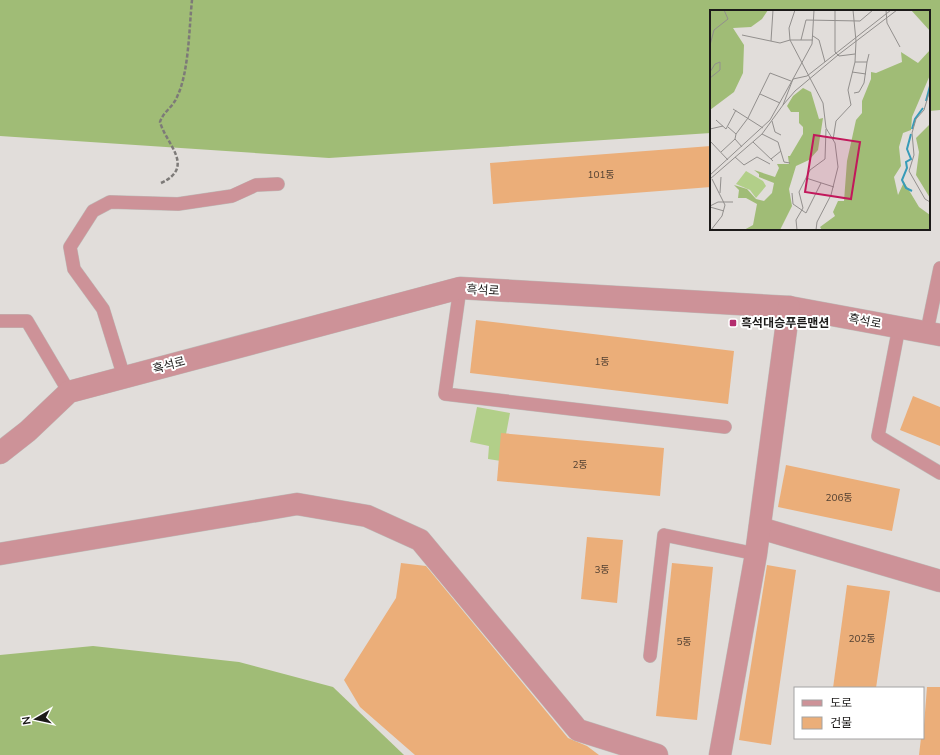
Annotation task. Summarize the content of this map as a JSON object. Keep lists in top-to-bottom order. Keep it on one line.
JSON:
{"streets":{"street":["흑석로"]},"places":{"transit":["흑석대승푸른맨션"]},"house_numbers":["101동","1동","2동","206동","3동","202동","5동"],"legend":["도로","건물"],"north":"left"}
